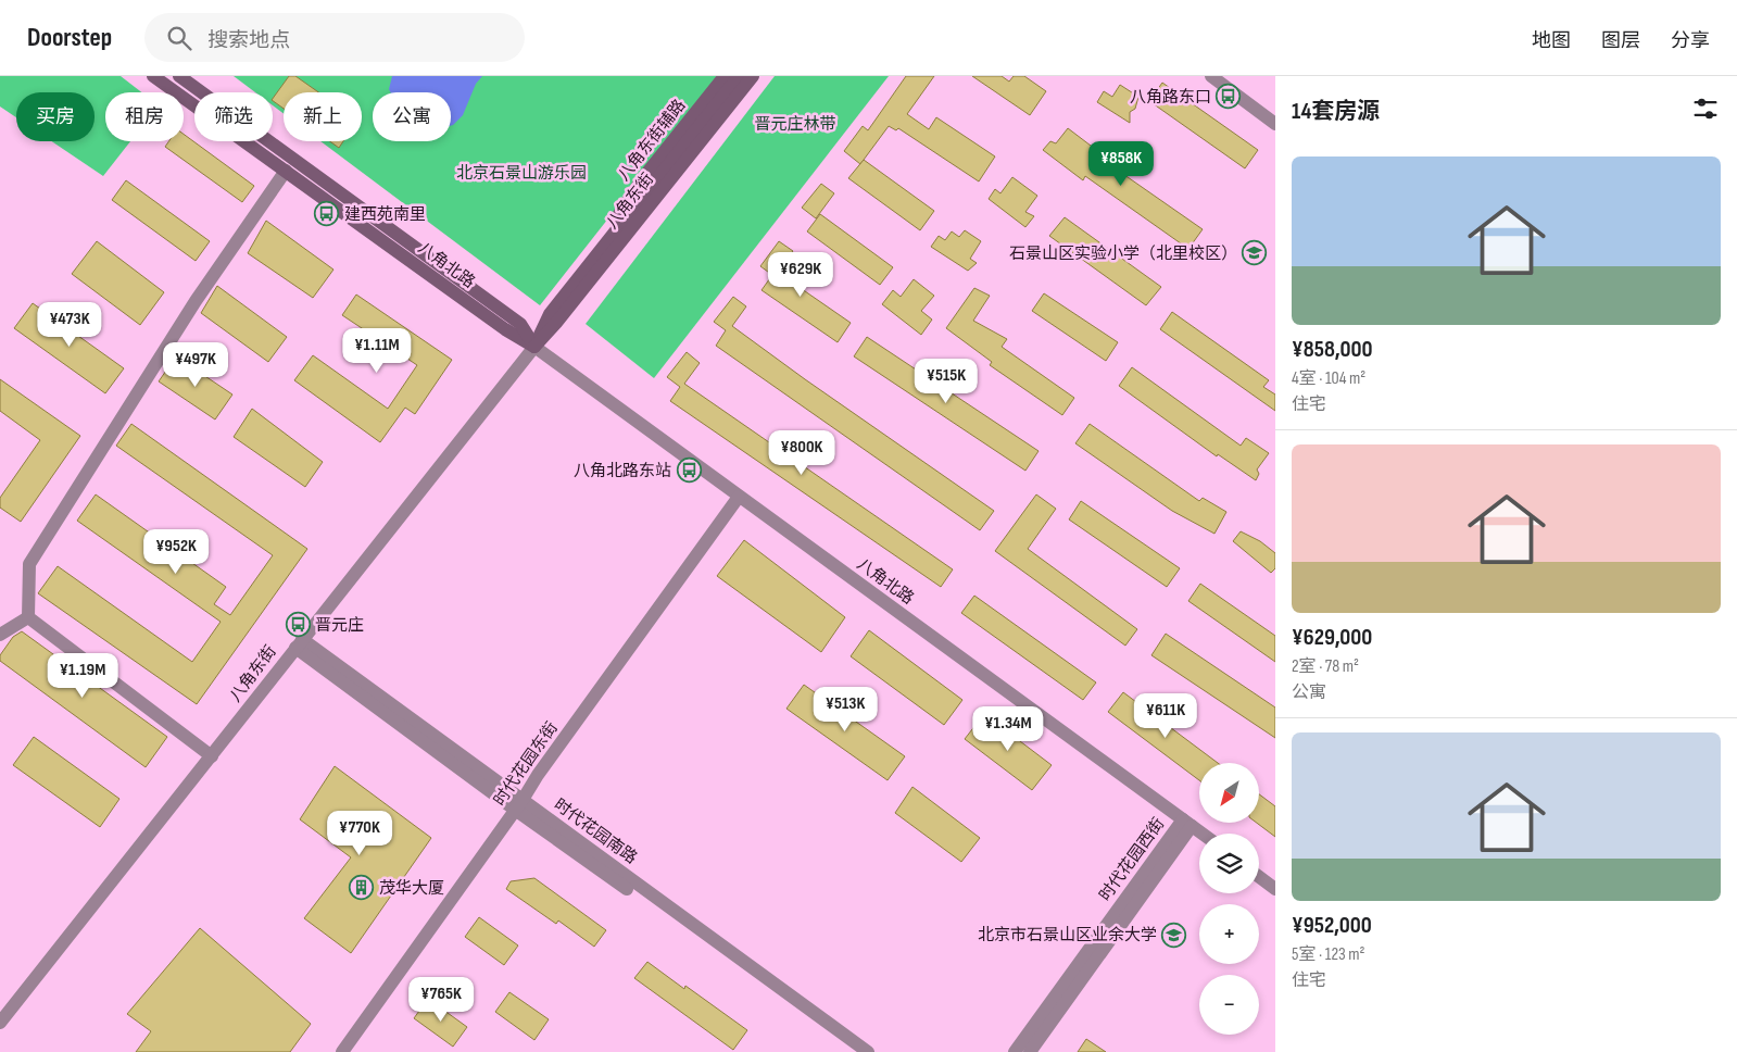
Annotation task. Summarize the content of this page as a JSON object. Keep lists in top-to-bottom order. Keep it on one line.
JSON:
{"streets":{"main road":["八角东街辅路","八角东街","八角北路"],"street":["时代花园东街","时代花园南路","时代花园西街"]},"crossings":[["八角东街辅路","八角东街"],["八角东街","八角北路"],["八角东街","时代花园南路"],["八角北路","时代花园东街"],["八角北路","时代花园西街"],["时代花园东街","时代花园南路"]],"parks":["晋元庄林带","北京石景山游乐园"],"places":{"bus stop":["八角路东口","建西苑南里","八角北路东站","晋元庄"],"school or university":["石景山区实验小学（北里校区）","北京市石景山区业余大学"],"building":["茂华大厦"]},"north":"bottom left","page":{"header":"Doorstep","search":"搜索地点","nav":["地图","图层","分享"],"heading":"14套房源","chip":["买房","租房","筛选","新上","公寓"],"price":["¥858K","¥629K","¥473K","¥1.11M","¥497K","¥515K","¥800K","¥952K","¥1.19M","¥513K","¥611K","¥1.34M","¥770K","¥765K"],"list":[{"name":"¥858,000","note":"4室 · 104 m² · 住宅"},{"name":"¥629,000","note":"2室 · 78 m² · 公寓"},{"name":"¥952,000","note":"5室 · 123 m² · 住宅"}],"map_buttons":["+","−"]}}
